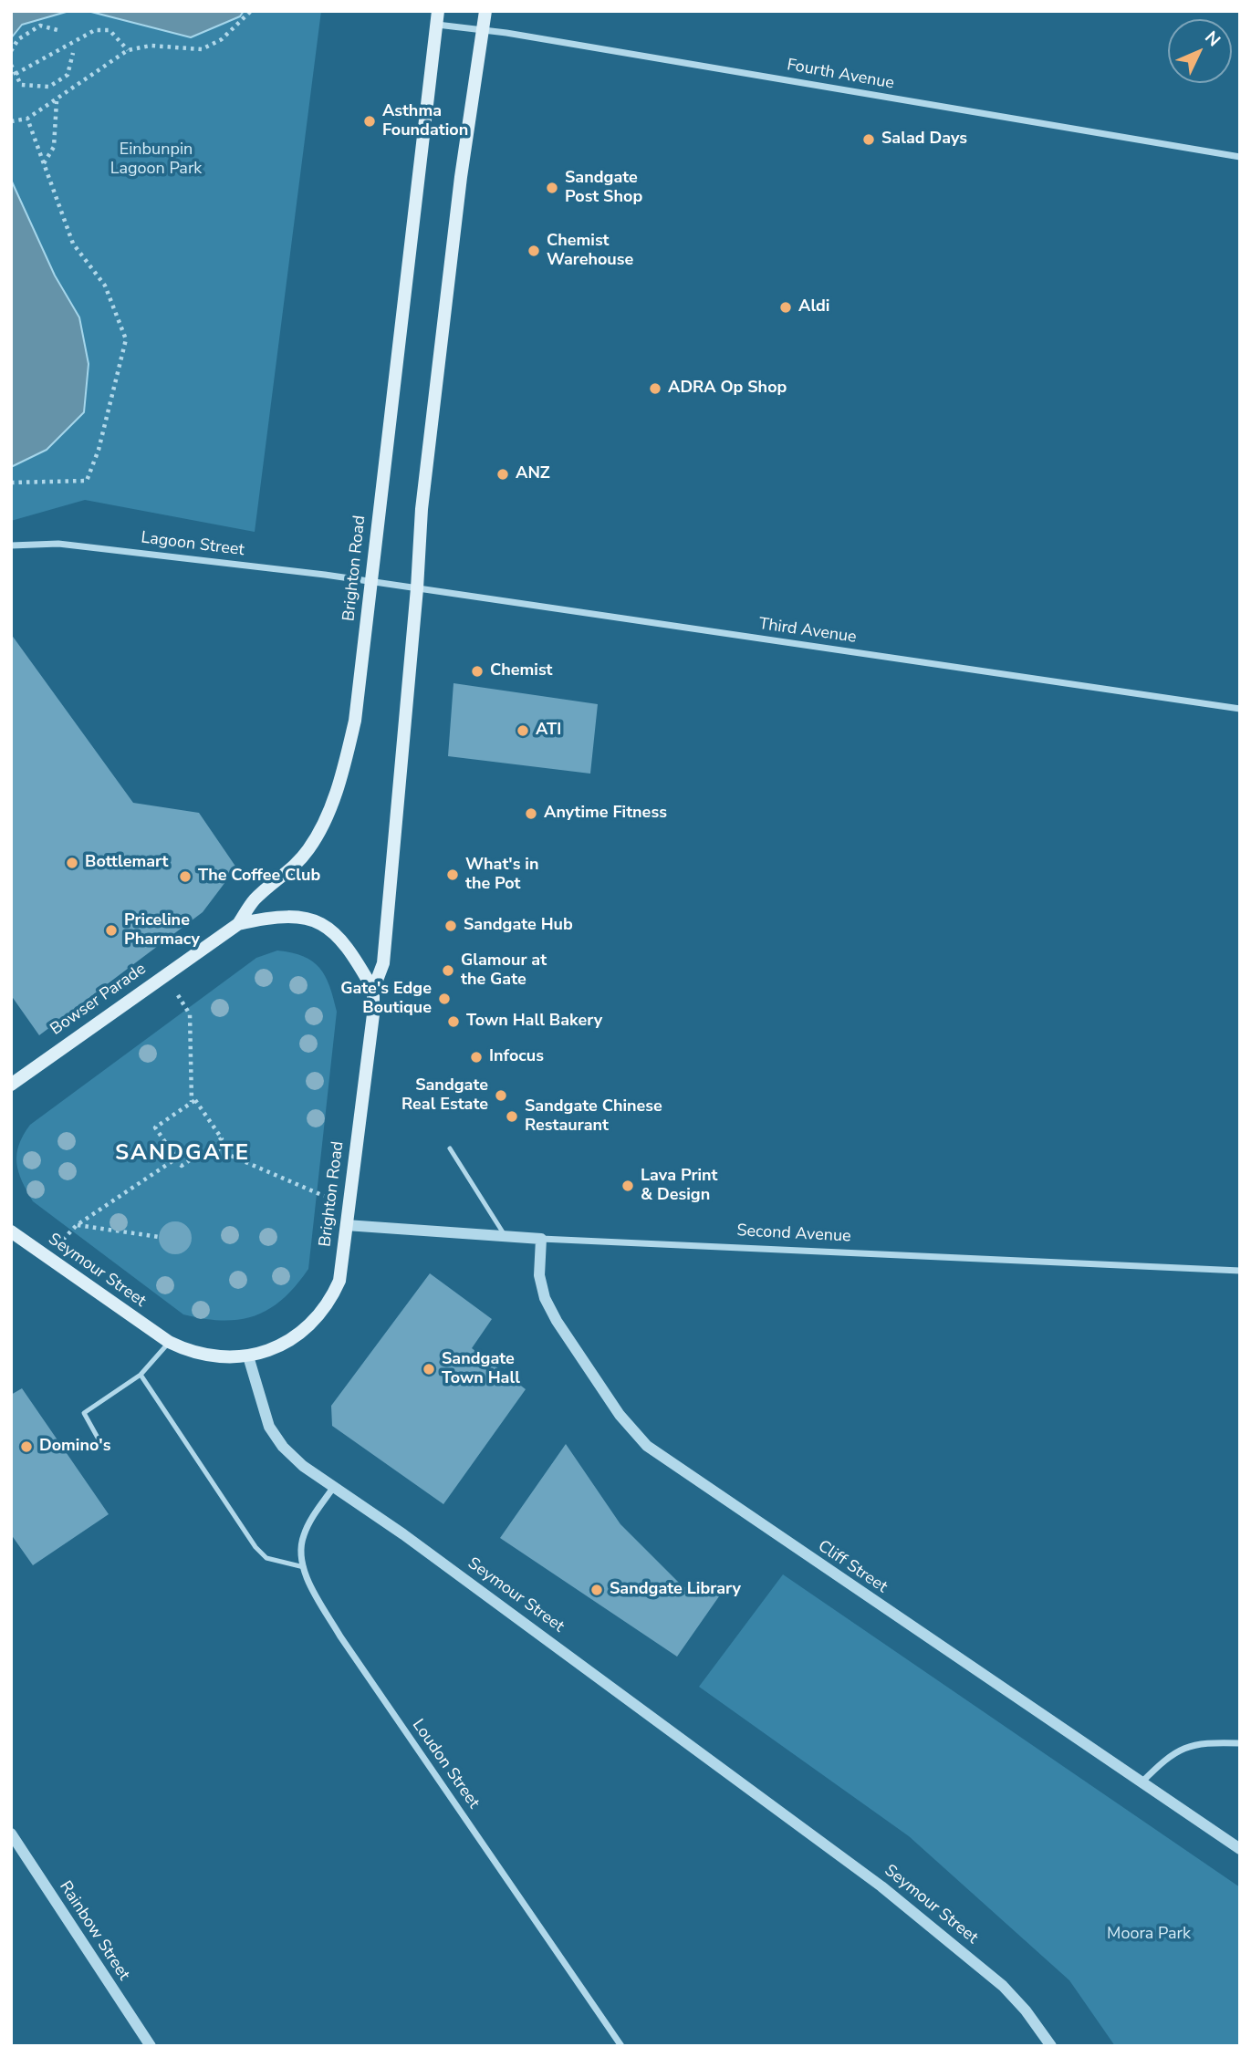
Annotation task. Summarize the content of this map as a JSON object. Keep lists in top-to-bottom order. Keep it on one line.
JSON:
{"streets":{"main road":["Brighton Road","Bowser Parade","Seymour Street"],"street":["Fourth Avenue","Lagoon Street","Third Avenue","Second Avenue","Cliff Street","Loudon Street","Rainbow Street"]},"crossings":[["Fourth Avenue","Brighton Road"],["Lagoon Street","Brighton Road"],["Lagoon Street","Third Avenue"],["Brighton Road","Third Avenue"],["Brighton Road","Bowser Parade"],["Brighton Road","Second Avenue"],["Brighton Road","Seymour Street"],["Second Avenue","Cliff Street"],["Seymour Street","Loudon Street"]],"districts":["SANDGATE"],"parks":["Einbunpin Lagoon Park","Moora Park"],"places":["Asthma Foundation","Salad Days","Sandgate Post Shop","Chemist Warehouse","Aldi","ADRA Op Shop","ANZ","Chemist","ATI","Anytime Fitness","Bottlemart","What's in the Pot","The Coffee Club","Sandgate Hub","Priceline Pharmacy","Glamour at the Gate","Gate's Edge Boutique","Town Hall Bakery","Infocus","Sandgate Real Estate","Sandgate Chinese Restaurant","Lava Print & Design","Sandgate Town Hall","Domino's","Sandgate Library"],"north":"top right"}
